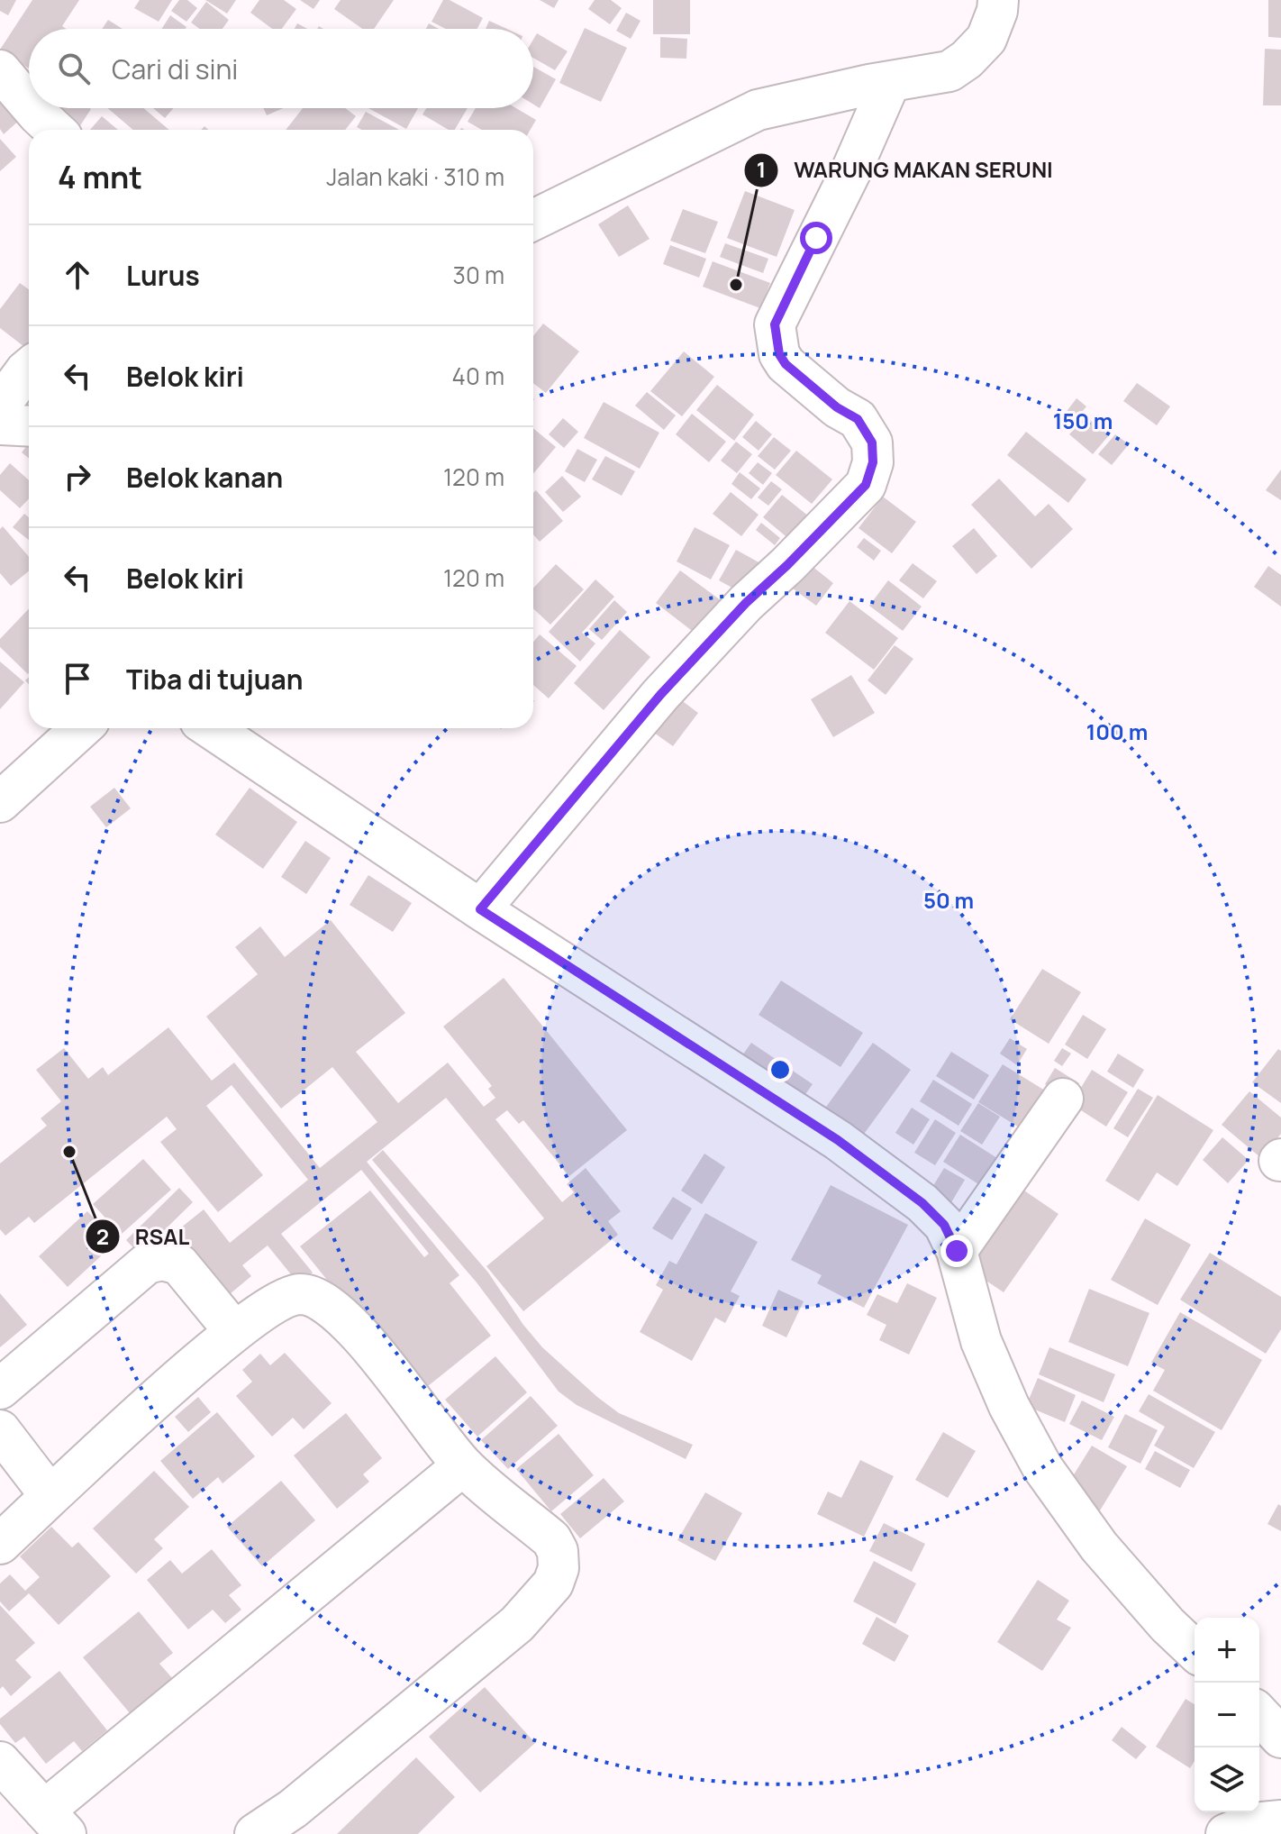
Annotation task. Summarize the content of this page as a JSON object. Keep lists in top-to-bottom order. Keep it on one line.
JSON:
{"places":["WARUNG MAKAN SERUNI","RSAL"],"page":{"search":"Cari di sini","heading":["4 mnt","Jalan kaki · 310 m"],"list":[["Lurus","30 m"],["Belok kiri","40 m"],["Belok kanan","120 m"],["Belok kiri","120 m"],"Tiba di tujuan"],"map_buttons":["+","−"]},"rings":["150 m","100 m","50 m"]}
